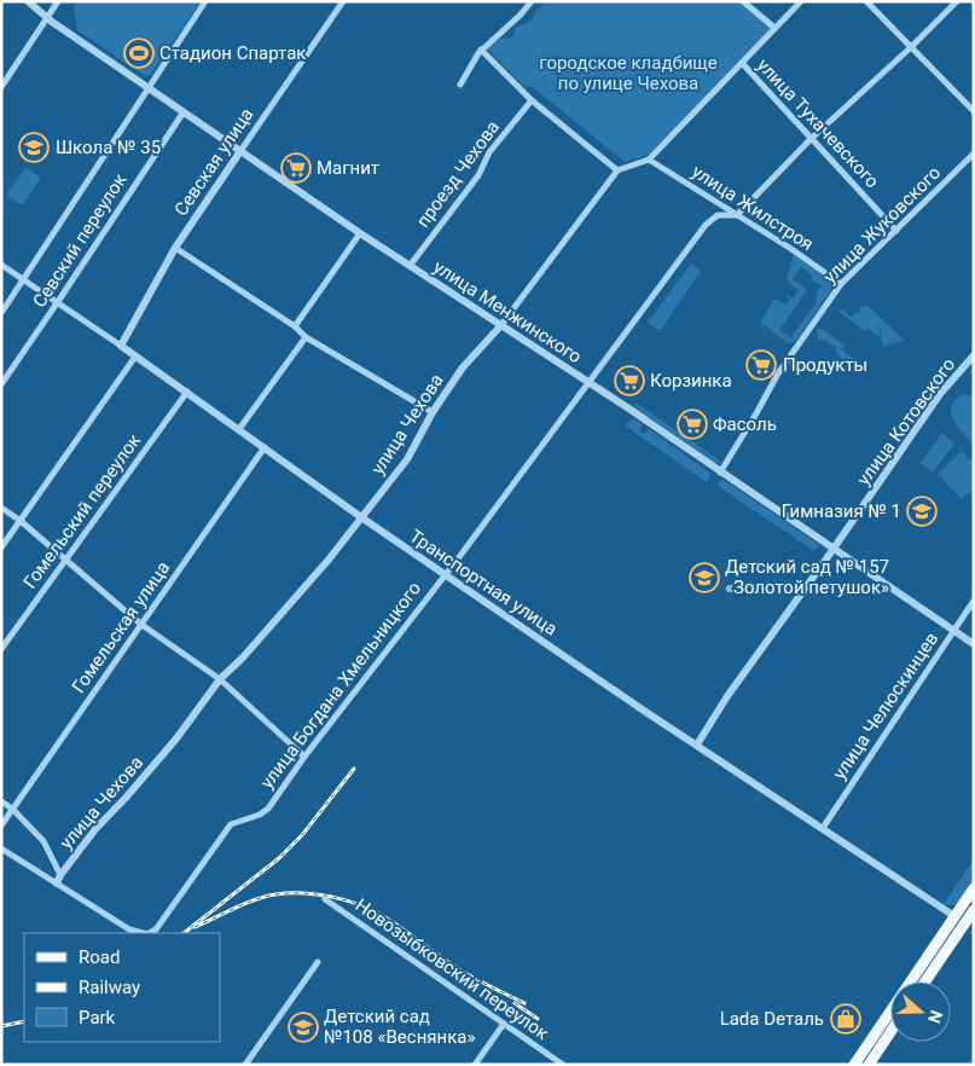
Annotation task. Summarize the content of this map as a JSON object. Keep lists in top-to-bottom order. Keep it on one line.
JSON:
{"streets":{"street":["улица Тухачевского","Севская улица","проезд Чехова","улица Жилстроя","улица Жуковского","Севский переулок","улица Менжинского","улица Котовского","улица Чехова","Гомельский переулок","Транспортная улица","Гомельская улица","улица Богдана Хмельницкого","улица Челюскинцев","Новозыбковский переулок"]},"crossings":[["улица Тухачевского","улица Жуковского"],["Севская улица","улица Менжинского"],["Севская улица","Транспортная улица"],["проезд Чехова","улица Менжинского"],["улица Жилстроя","улица Жуковского"],["улица Жилстроя","улица Богдана Хмельницкого"],["улица Жуковского","улица Менжинского"],["Севский переулок","улица Менжинского"],["Севский переулок","Транспортная улица"],["улица Менжинского","улица Котовского"],["улица Менжинского","улица Чехова"],["улица Менжинского","улица Богдана Хмельницкого"],["улица Менжинского","улица Челюскинцев"],["улица Котовского","Транспортная улица"],["улица Чехова","Транспортная улица"],["улица Чехова","улица Богдана Хмельницкого"],["Гомельский переулок","Транспортная улица"],["Транспортная улица","Гомельская улица"],["Транспортная улица","улица Богдана Хмельницкого"],["Транспортная улица","улица Челюскинцев"]],"parks":["городское кладбище по улице Чехова"],"places":{"sports":["Стадион Спартак"],"school or university":["Школа № 35","Гимназия № 1","Детский сад № 157 «Золотой петушок»","Детский сад №108 «Веснянка»"],"supermarket":["Магнит","Продукты","Корзинка","Фасоль"],"shop":["Lada Dеталь"]},"legend":["Road","Railway","Park"],"north":"right"}
